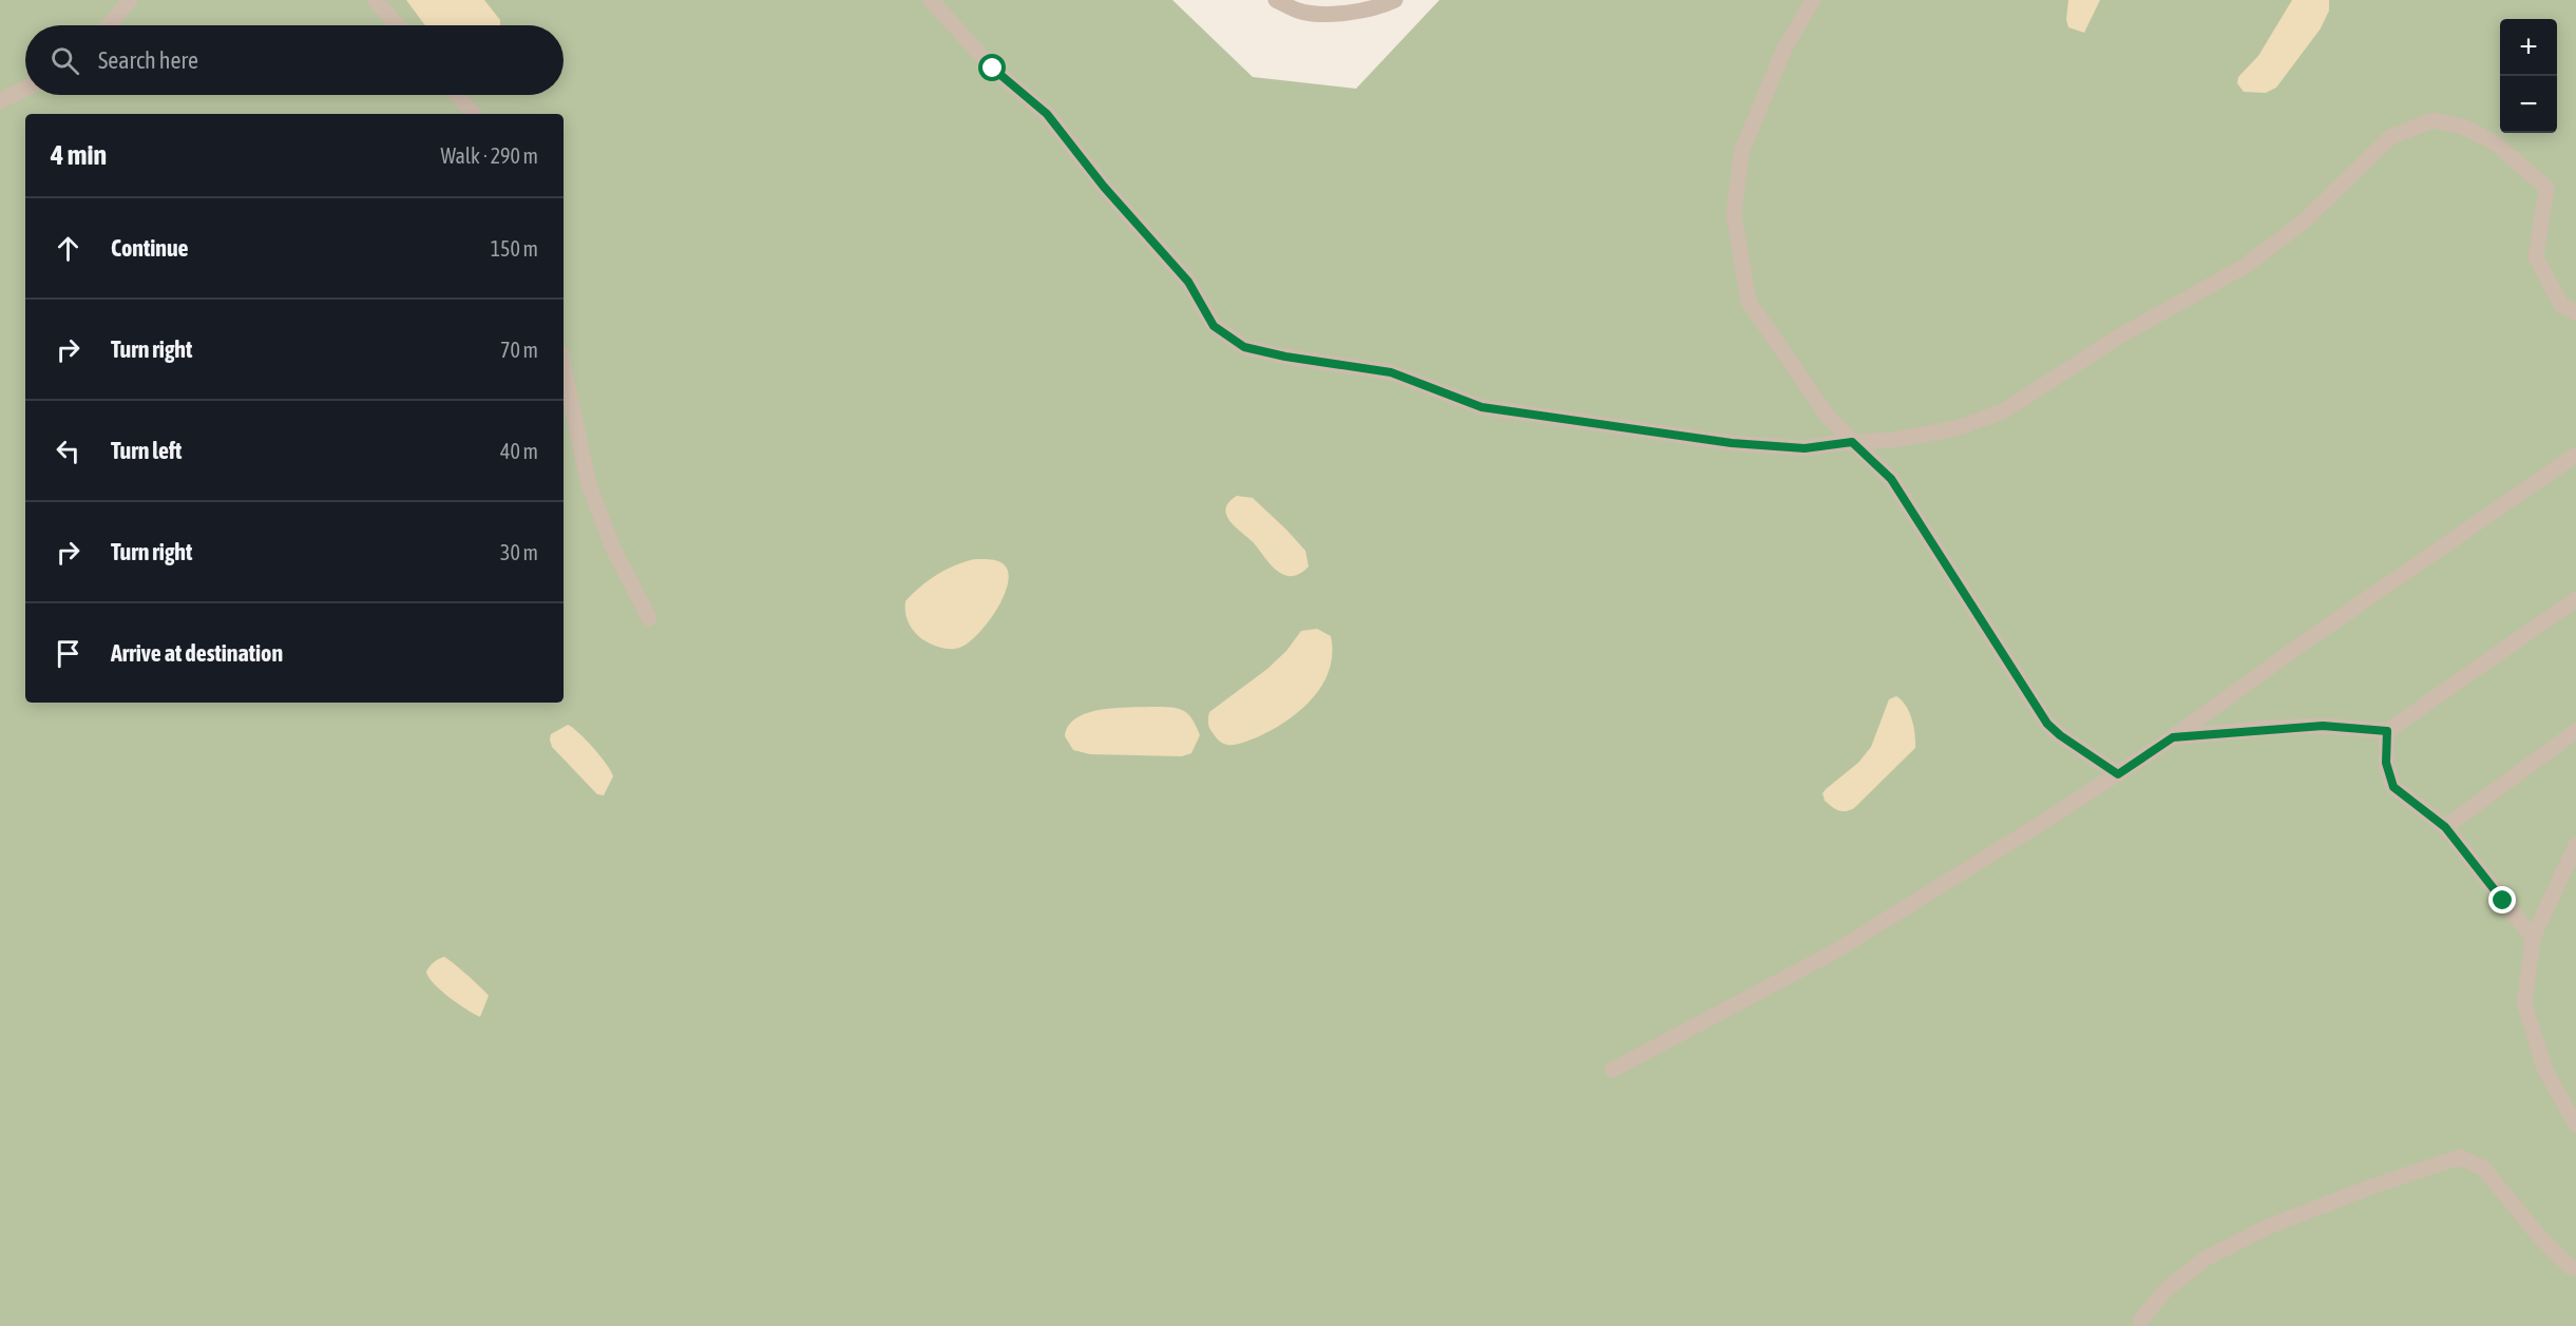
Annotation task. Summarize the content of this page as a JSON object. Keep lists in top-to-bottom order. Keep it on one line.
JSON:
{"page":{"map_buttons":["+","−"],"search":"Search here","heading":["4 min","Walk · 290 m"],"list":[["Continue","150 m"],["Turn right","70 m"],["Turn left","40 m"],["Turn right","30 m"],"Arrive at destination"]}}
